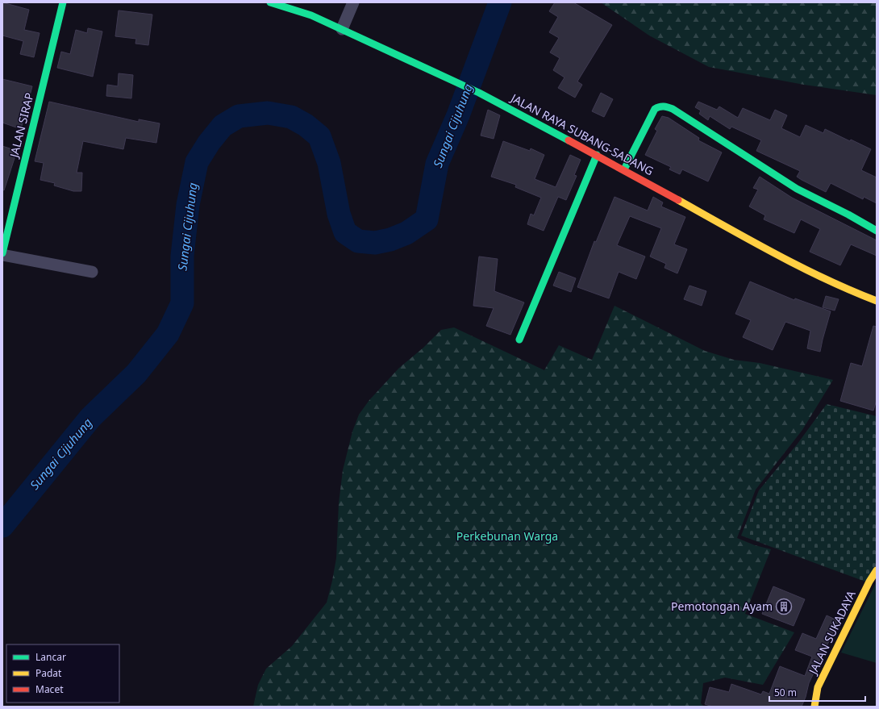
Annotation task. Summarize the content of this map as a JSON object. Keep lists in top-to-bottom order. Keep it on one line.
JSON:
{"streets":{"street":["JALAN SIRAP","JALAN RAYA SUBANG-SADANG","JALAN SUKADAYA"]},"water":["Sungai Cijuhung"],"parks":["Perkebunan Warga"],"places":{"building":["Pemotongan Ayam"]},"legend":["Lancar","Padat","Macet"],"scale_bar":"50 m"}
